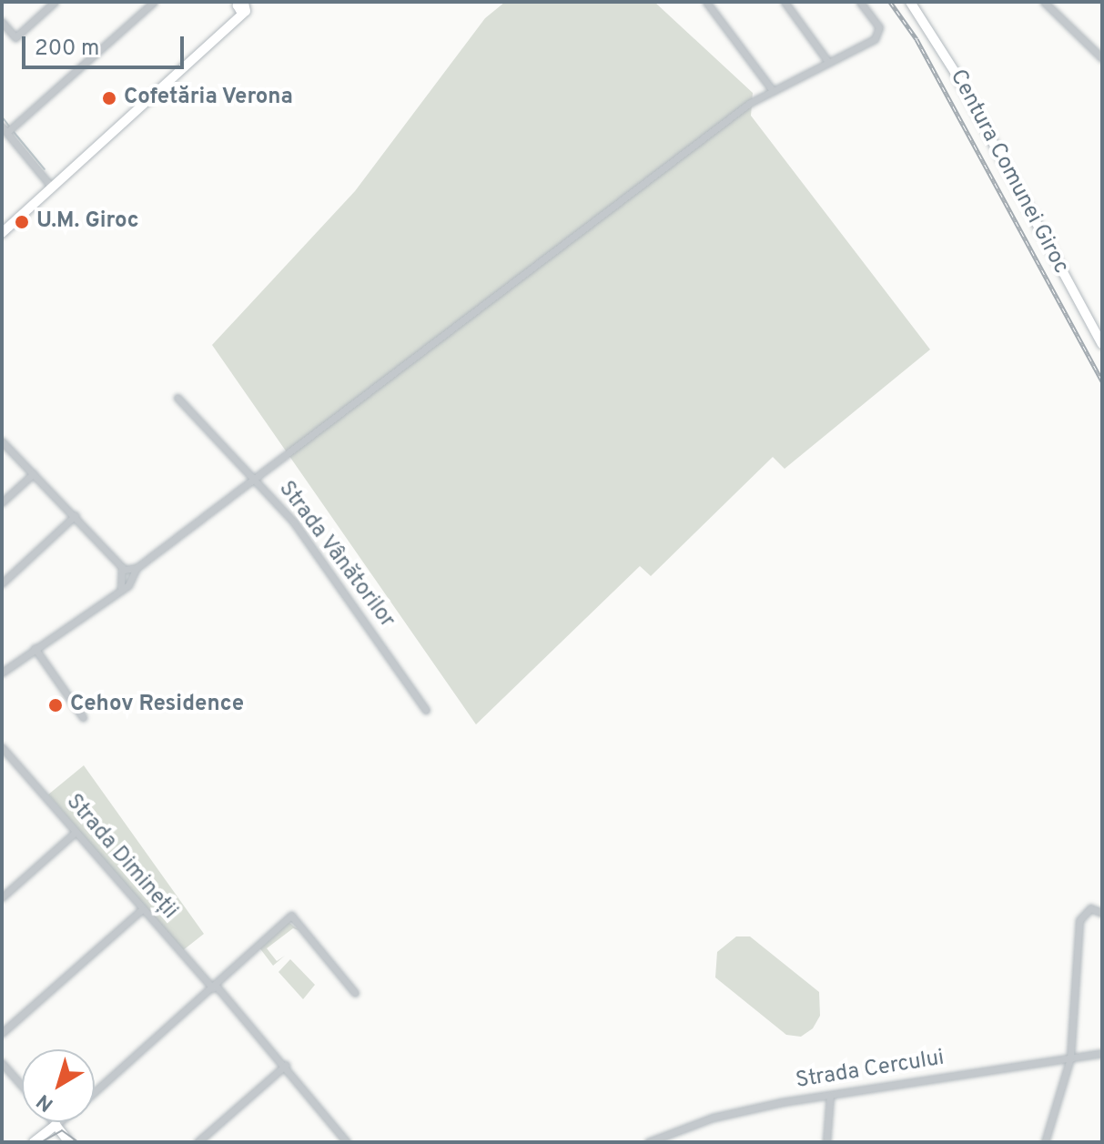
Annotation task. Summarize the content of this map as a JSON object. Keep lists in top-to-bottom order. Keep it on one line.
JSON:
{"streets":{"main road":["Centura Comunei Giroc"],"street":["Strada Vânătorilor","Strada Dimineții","Strada Cercului"]},"places":["Cofetăria Verona","U.M. Giroc","Cehov Residence"],"scale_bar":"200 m","north":"bottom left"}
